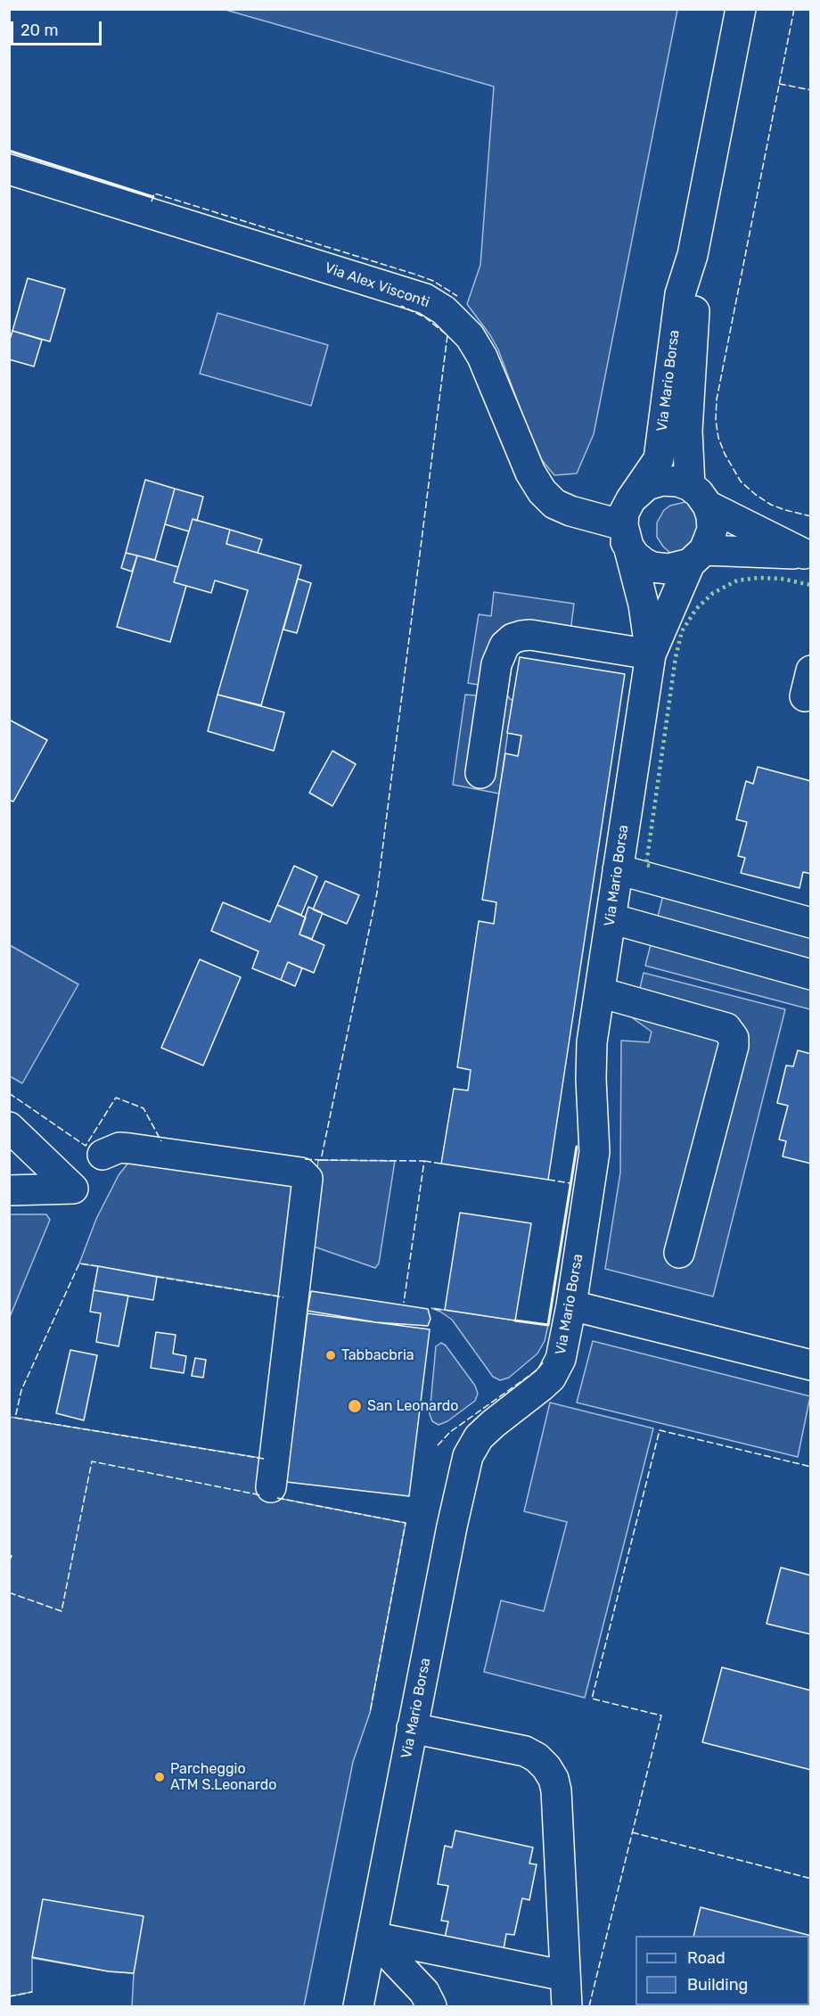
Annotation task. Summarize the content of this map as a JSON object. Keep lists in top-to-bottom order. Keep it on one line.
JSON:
{"streets":{"street":["Via Alex Visconti","Via Mario Borsa"]},"crossings":[["Via Alex Visconti","Via Mario Borsa"]],"places":["Tabbacbria","San Leonardo","Parcheggio ATM S.Leonardo"],"legend":["Road","Building"],"scale_bar":"20 m"}
